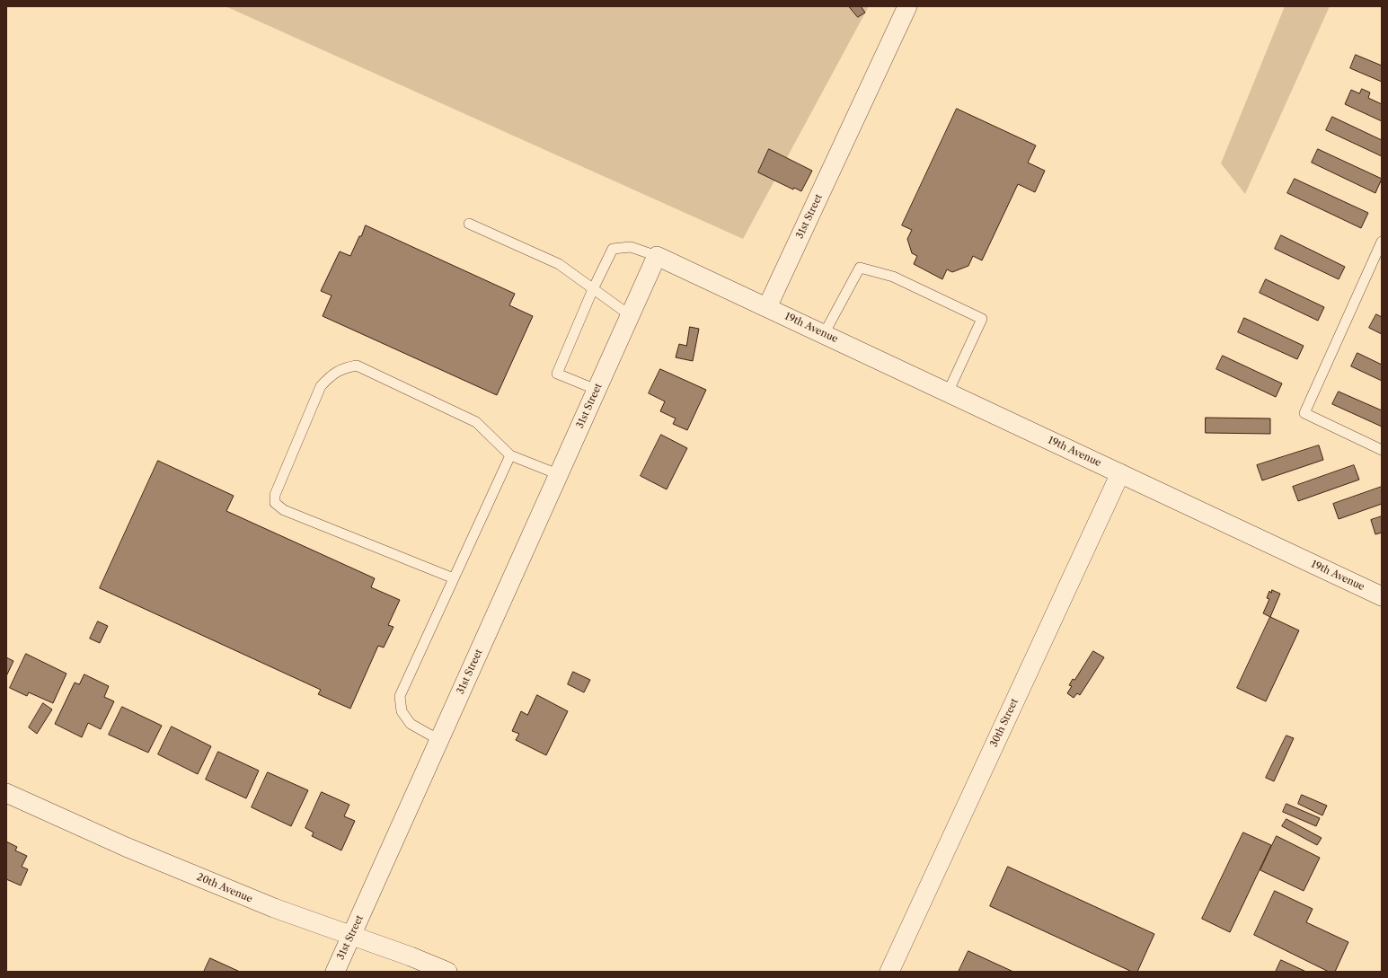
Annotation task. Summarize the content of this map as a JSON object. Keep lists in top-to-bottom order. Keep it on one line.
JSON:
{"streets":{"street":["31st Street","19th Avenue","30th Street","20th Avenue"]},"crossings":[["31st Street","19th Avenue"],["31st Street","20th Avenue"],["19th Avenue","30th Street"]]}
